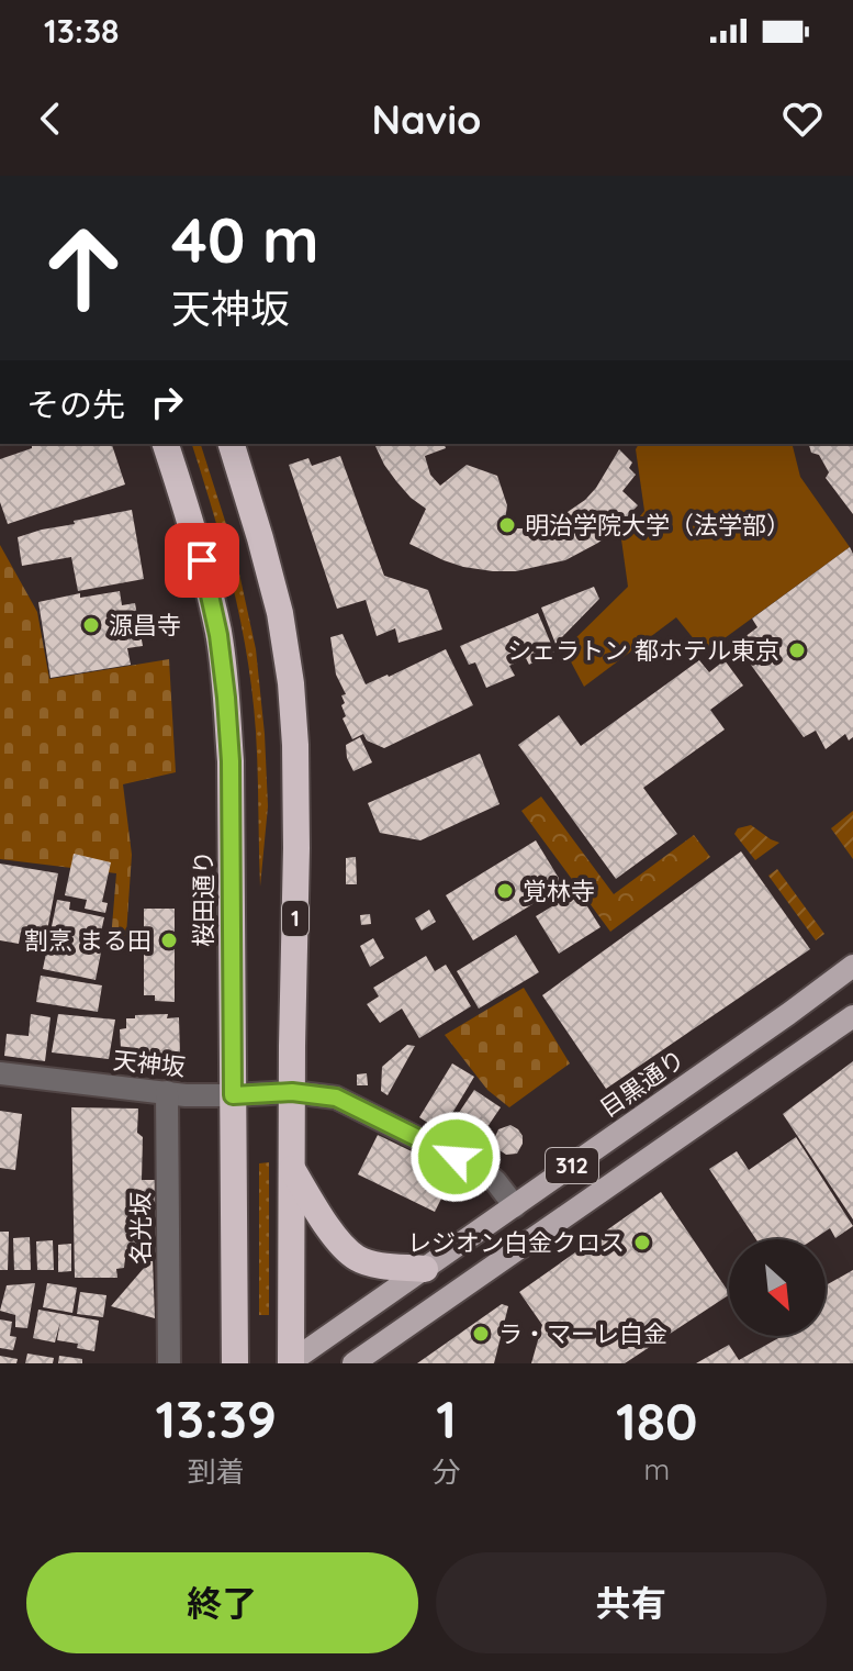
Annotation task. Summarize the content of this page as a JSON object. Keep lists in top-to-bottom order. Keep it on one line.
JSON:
{"streets":{"highway":["桜田通り","1"],"main road":["目黒通り","312"],"street":["天神坂","名光坂"]},"crossings":[["桜田通り","天神坂"],["1","天神坂"],["1","目黒通り"],["天神坂","目黒通り"],["天神坂","名光坂"]],"places":["明治学院大学（法学部）","源昌寺","シェラトン 都ホテル東京","覚林寺","割烹 まる田","レジオン白金クロス","ラ・マーレ白金"],"north":"bottom right","page":{"status":"13:38","header":"Navio","turn":["40 m","天神坂"],"then":"その先","eta":["13:39","到着","1","分","180","m"],"buttons":["終了","共有"]}}
